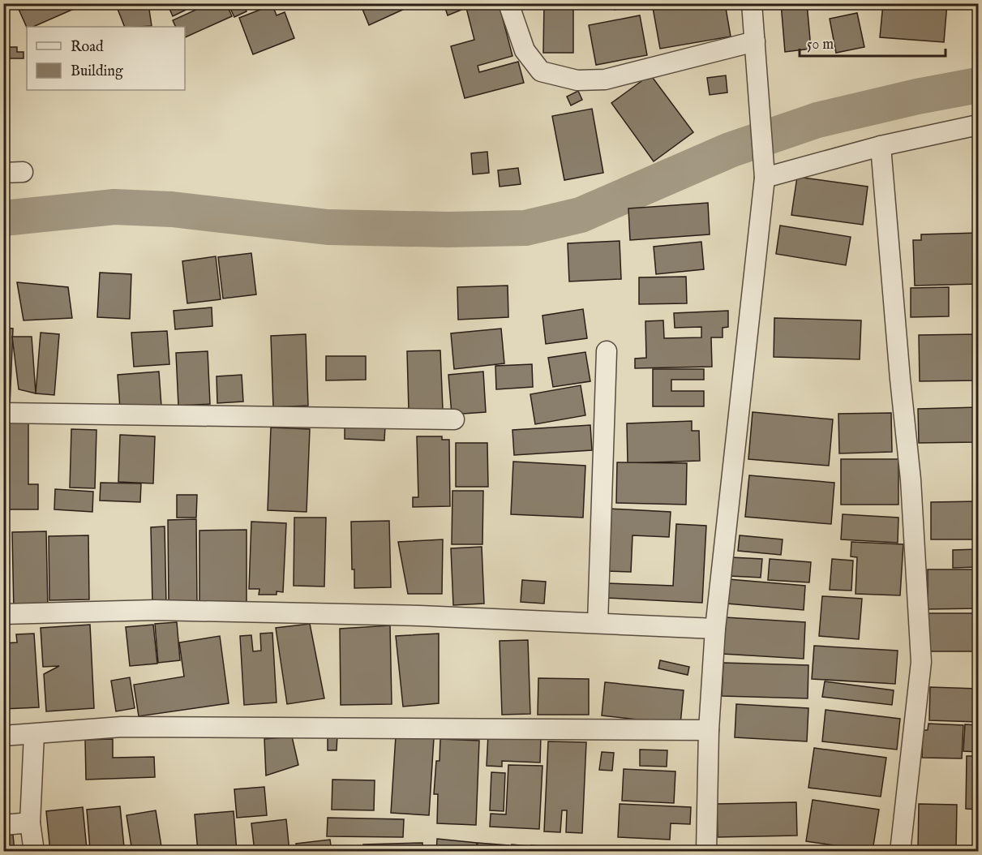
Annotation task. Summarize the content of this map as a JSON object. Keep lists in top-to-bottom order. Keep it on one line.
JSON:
{"legend":["Road","Building"],"scale_bar":"50 m"}
